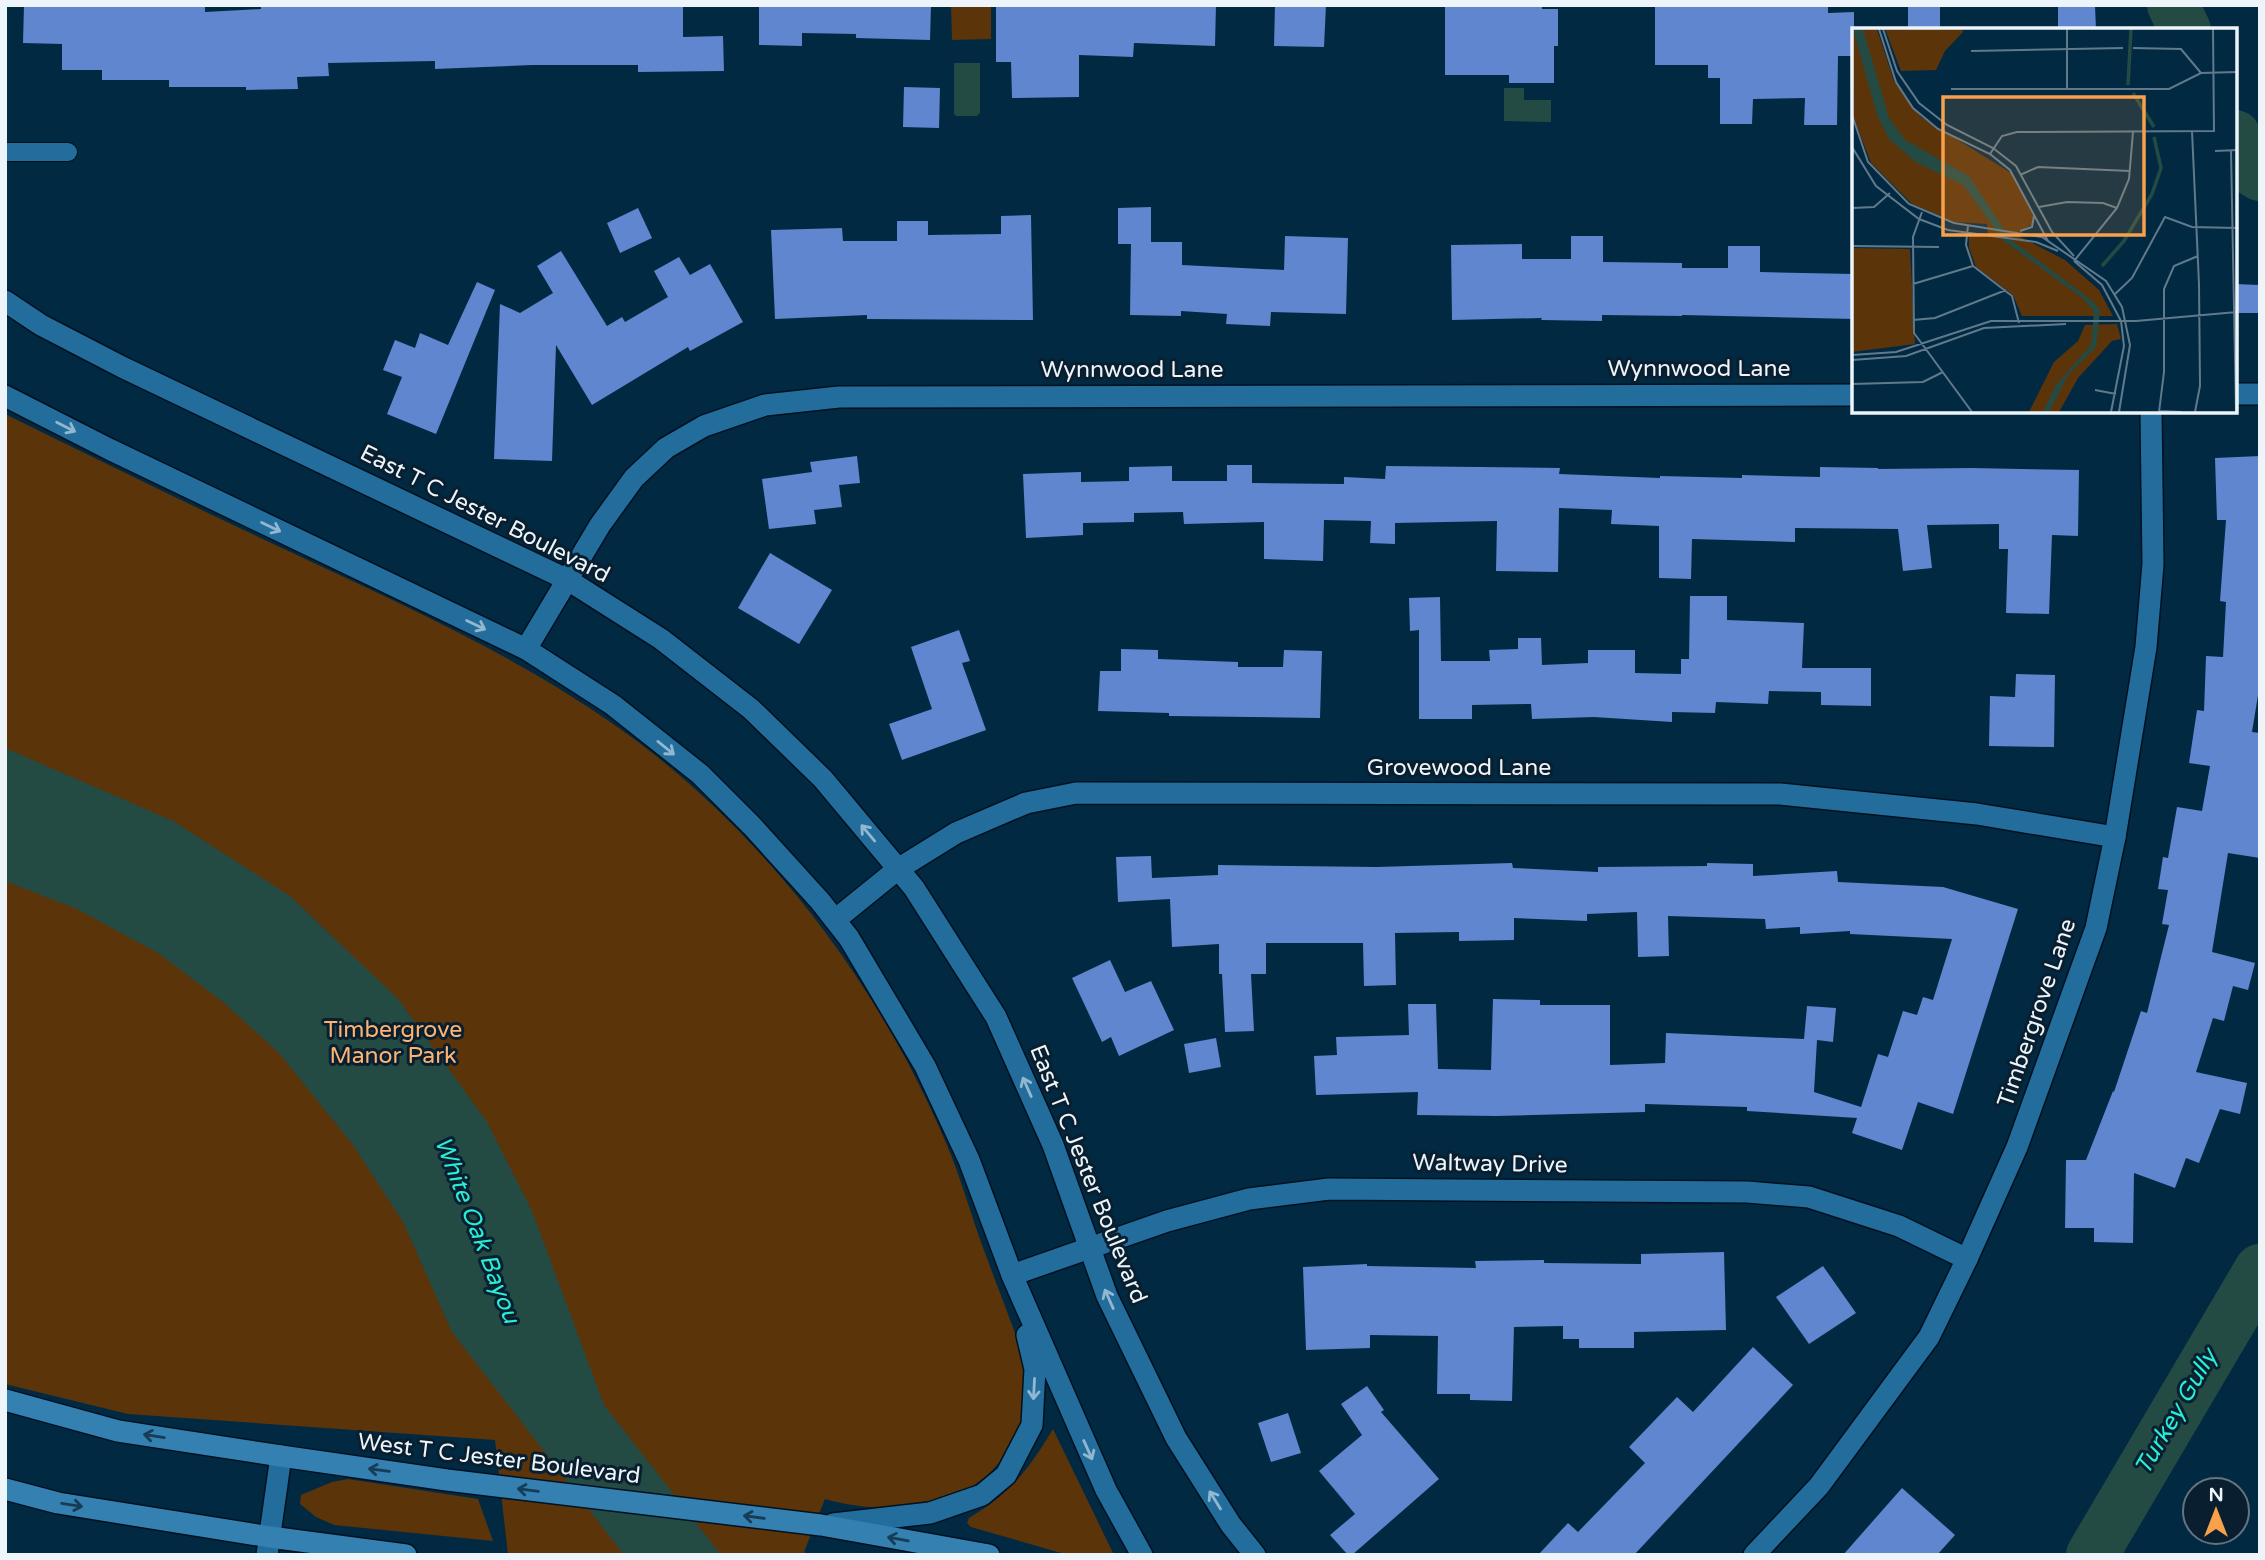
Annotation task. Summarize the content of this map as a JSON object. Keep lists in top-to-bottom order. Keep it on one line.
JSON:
{"streets":{"main road":["West T C Jester Boulevard"],"street":["Wynnwood Lane","East T C Jester Boulevard","Grovewood Lane","Timbergrove Lane","Waltway Drive"]},"crossings":[["Wynnwood Lane","East T C Jester Boulevard"],["East T C Jester Boulevard","Grovewood Lane"],["East T C Jester Boulevard","Waltway Drive"],["Grovewood Lane","Timbergrove Lane"],["Timbergrove Lane","Waltway Drive"]],"water":["White Oak Bayou","Turkey Gully"],"parks":["Timbergrove Manor Park"],"north":"top"}
